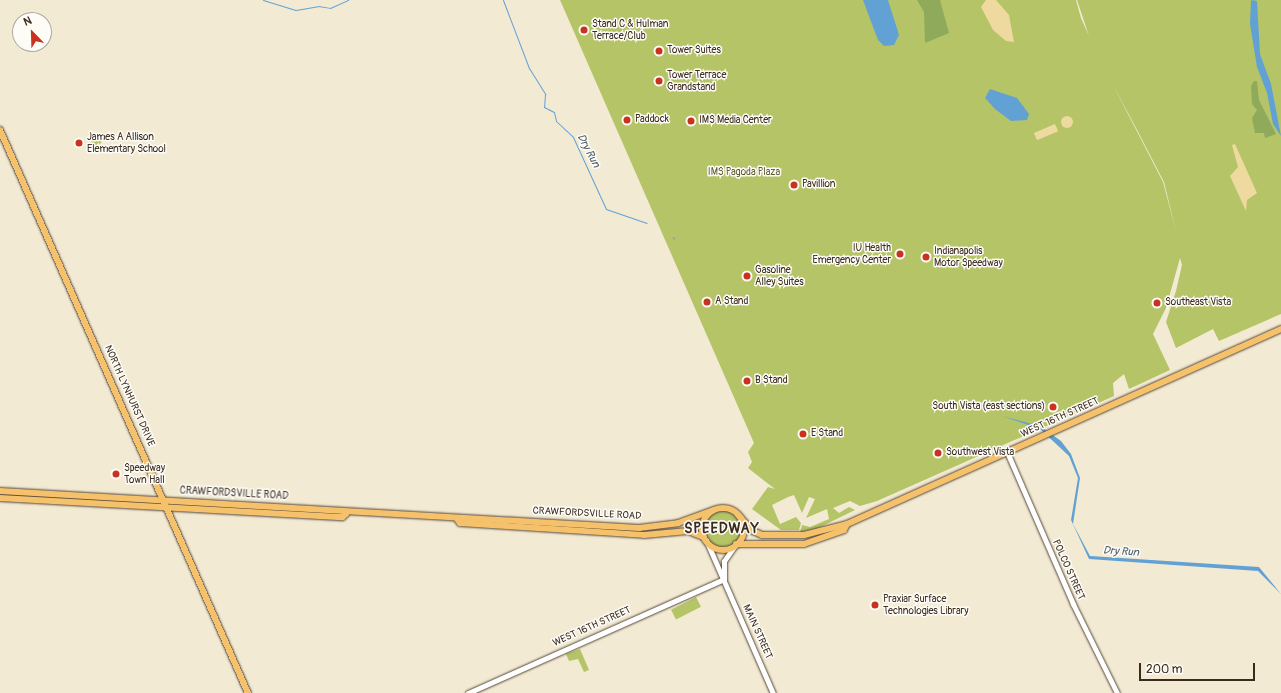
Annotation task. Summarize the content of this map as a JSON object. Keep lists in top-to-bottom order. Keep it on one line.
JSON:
{"streets":{"main road":["NORTH LYNHURST DRIVE","WEST 16TH STREET","CRAWFORDSVILLE ROAD"],"street":["POLCO STREET","MAIN STREET"]},"crossings":[["NORTH LYNHURST DRIVE","CRAWFORDSVILLE ROAD"],["WEST 16TH STREET","CRAWFORDSVILLE ROAD"],["WEST 16TH STREET","POLCO STREET"],["WEST 16TH STREET","MAIN STREET"],["CRAWFORDSVILLE ROAD","MAIN STREET"]],"districts":["SPEEDWAY"],"water":["Dry Run"],"parks":["IMS Pagoda Plaza"],"places":["Stand C & Hulman Terrace/Club","Tower Suites","Tower Terrace Grandstand","Paddock","IMS Media Center","James A Allison Elementary School","Pavillion","IU Health Emergency Center","Indianapolis Motor Speedway","Gasoline Alley Suites","A Stand","Southeast Vista","B Stand","South Vista (east sections)","E Stand","Southwest Vista","Speedway Town Hall","Praxiar Surface Technologies Library"],"scale_bar":"200 m","north":"top left"}
